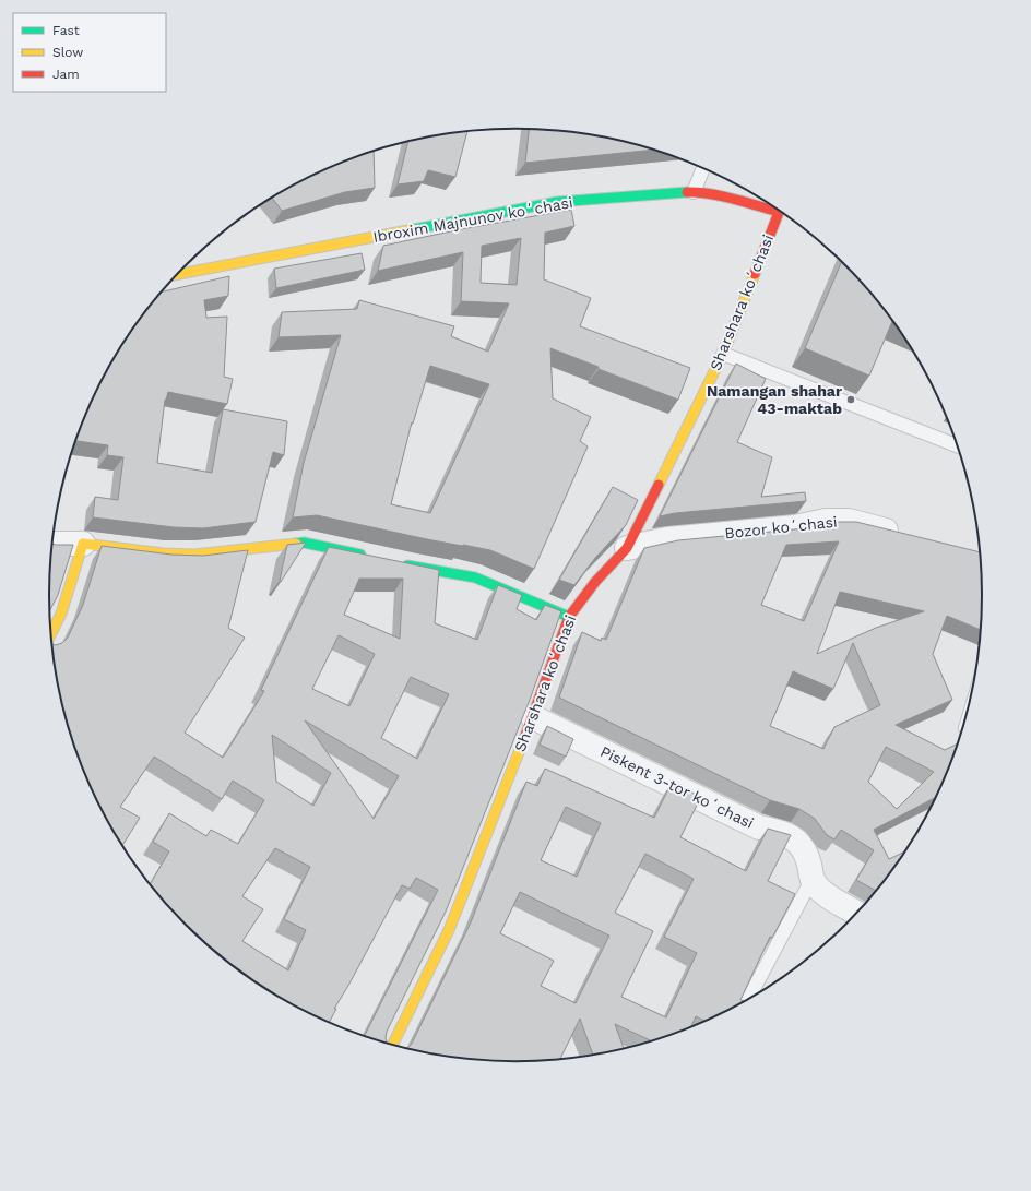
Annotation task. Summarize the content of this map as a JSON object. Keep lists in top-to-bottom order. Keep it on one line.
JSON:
{"streets":{"street":["Ibroxim Majnunov koʻchasi","Sharshara koʻchasi","Bozor koʻchasi","Piskent 3-tor koʻchasi"]},"crossings":[["Sharshara koʻchasi","Bozor koʻchasi"],["Sharshara koʻchasi","Piskent 3-tor koʻchasi"]],"places":["Namangan shahar 43-maktab"],"legend":["Fast","Slow","Jam"]}
